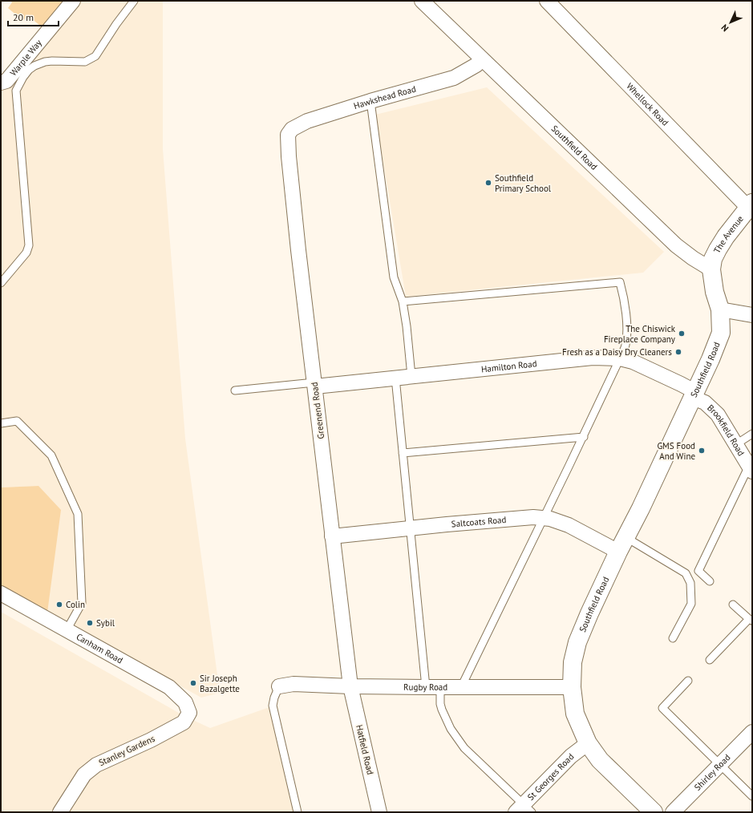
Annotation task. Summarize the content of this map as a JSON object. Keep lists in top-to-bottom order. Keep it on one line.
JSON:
{"streets":{"main road":["Southfield Road","The Avenue"],"street":["Warple Way","Hawkshead Road","Whellock Road","Hamilton Road","Greenend Road","Brookfield Road","Saltcoats Road","Canham Road","Rugby Road","Hatfield Road","Stanley Gardens","Shirley Road","St Georges Road"]},"crossings":[["Hawkshead Road","Southfield Road"],["Hawkshead Road","Greenend Road"],["Whellock Road","The Avenue"],["Southfield Road","The Avenue"],["Southfield Road","Hamilton Road"],["Southfield Road","Brookfield Road"],["Southfield Road","Saltcoats Road"],["Southfield Road","Rugby Road"],["Southfield Road","St Georges Road"],["Hamilton Road","Greenend Road"],["Hamilton Road","Brookfield Road"],["Greenend Road","Saltcoats Road"],["Greenend Road","Rugby Road"],["Greenend Road","Hatfield Road"],["Canham Road","Stanley Gardens"],["Rugby Road","Hatfield Road"]],"places":["Southfield Primary School","The Chiswick Fireplace Company","Fresh as a Daisy Dry Cleaners","GMS Food And Wine","Colin","Sybil","Sir Joseph Bazalgette"],"scale_bar":"20 m","north":"bottom left"}
